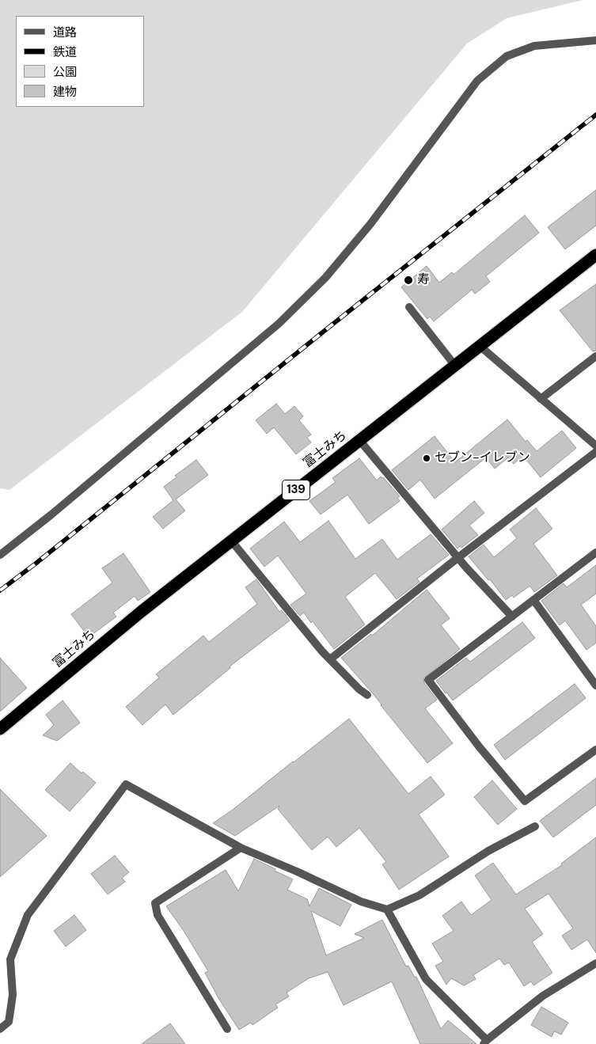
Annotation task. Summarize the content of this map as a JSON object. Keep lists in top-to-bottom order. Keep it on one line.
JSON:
{"streets":{"highway":["富士みち","139"]},"places":["寿","セブン-イレブン"],"legend":["道路","鉄道","公園","建物"]}
